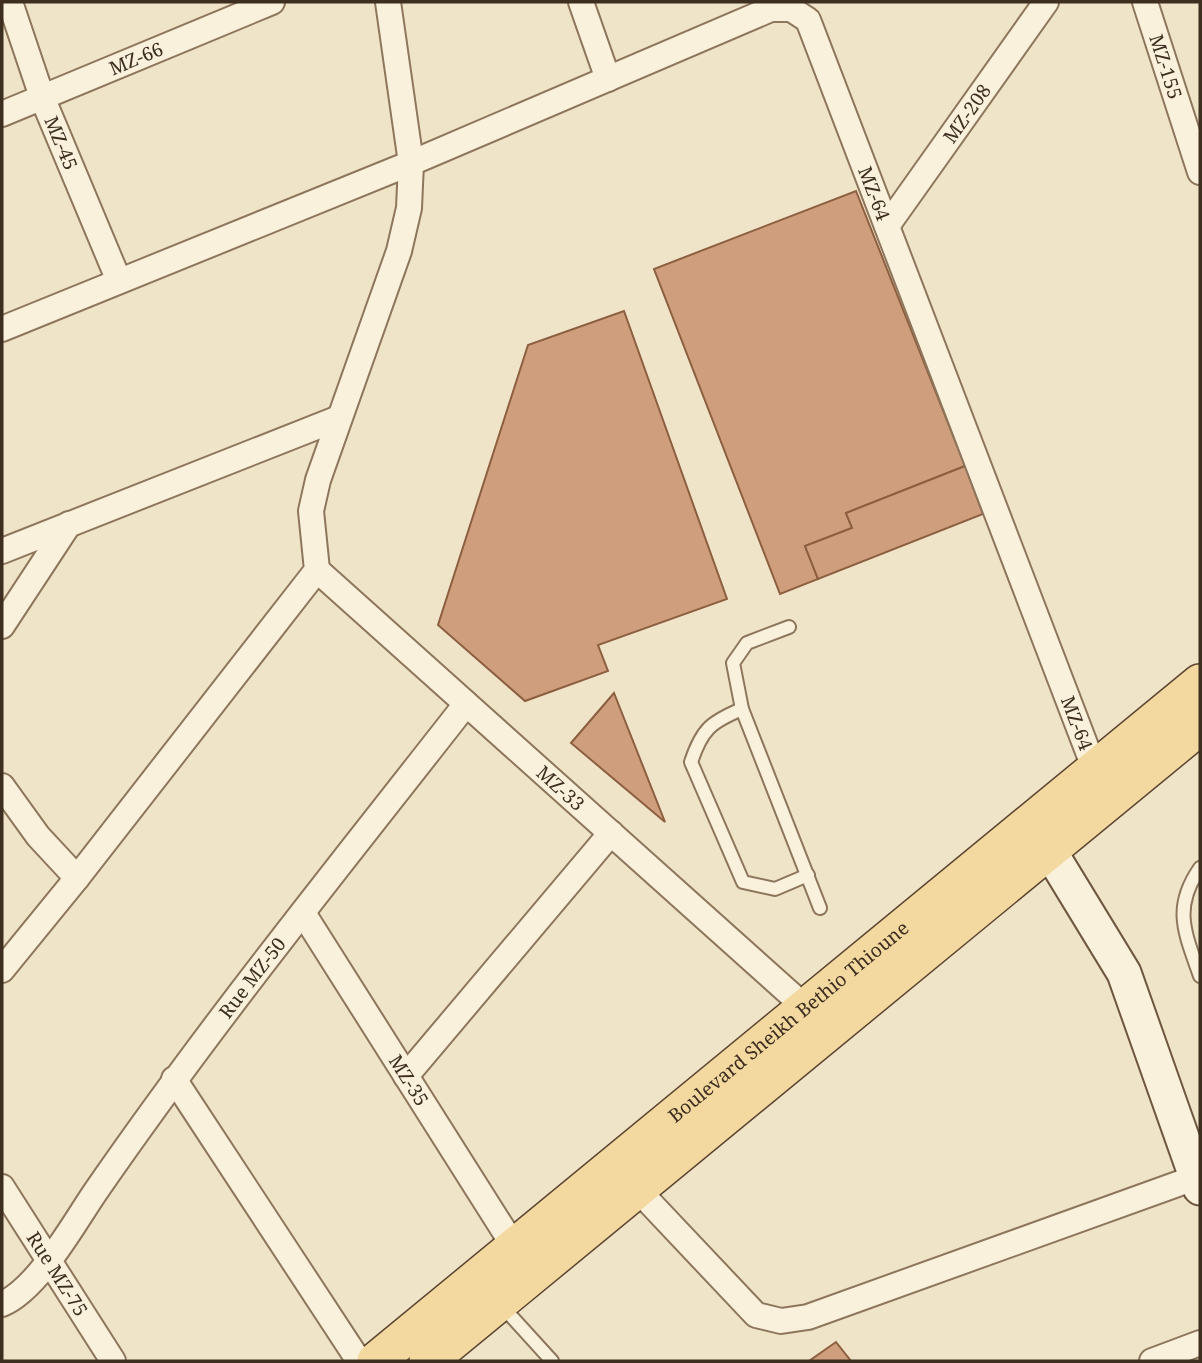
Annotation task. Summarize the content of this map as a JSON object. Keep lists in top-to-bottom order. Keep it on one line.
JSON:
{"streets":{"main road":["Boulevard Sheikh Bethio Thioune"],"street":["MZ-66","MZ-155","MZ-208","MZ-45","MZ-64","MZ-33","Rue MZ-50","MZ-35","Rue MZ-75"]},"crossings":[["MZ-66","MZ-45"],["MZ-208","MZ-64"],["MZ-45","MZ-64"],["MZ-64","Boulevard Sheikh Bethio Thioune"],["MZ-33","Rue MZ-50"],["MZ-33","Boulevard Sheikh Bethio Thioune"],["Rue MZ-50","MZ-35"],["Rue MZ-50","Rue MZ-75"],["Boulevard Sheikh Bethio Thioune","MZ-35"]]}
